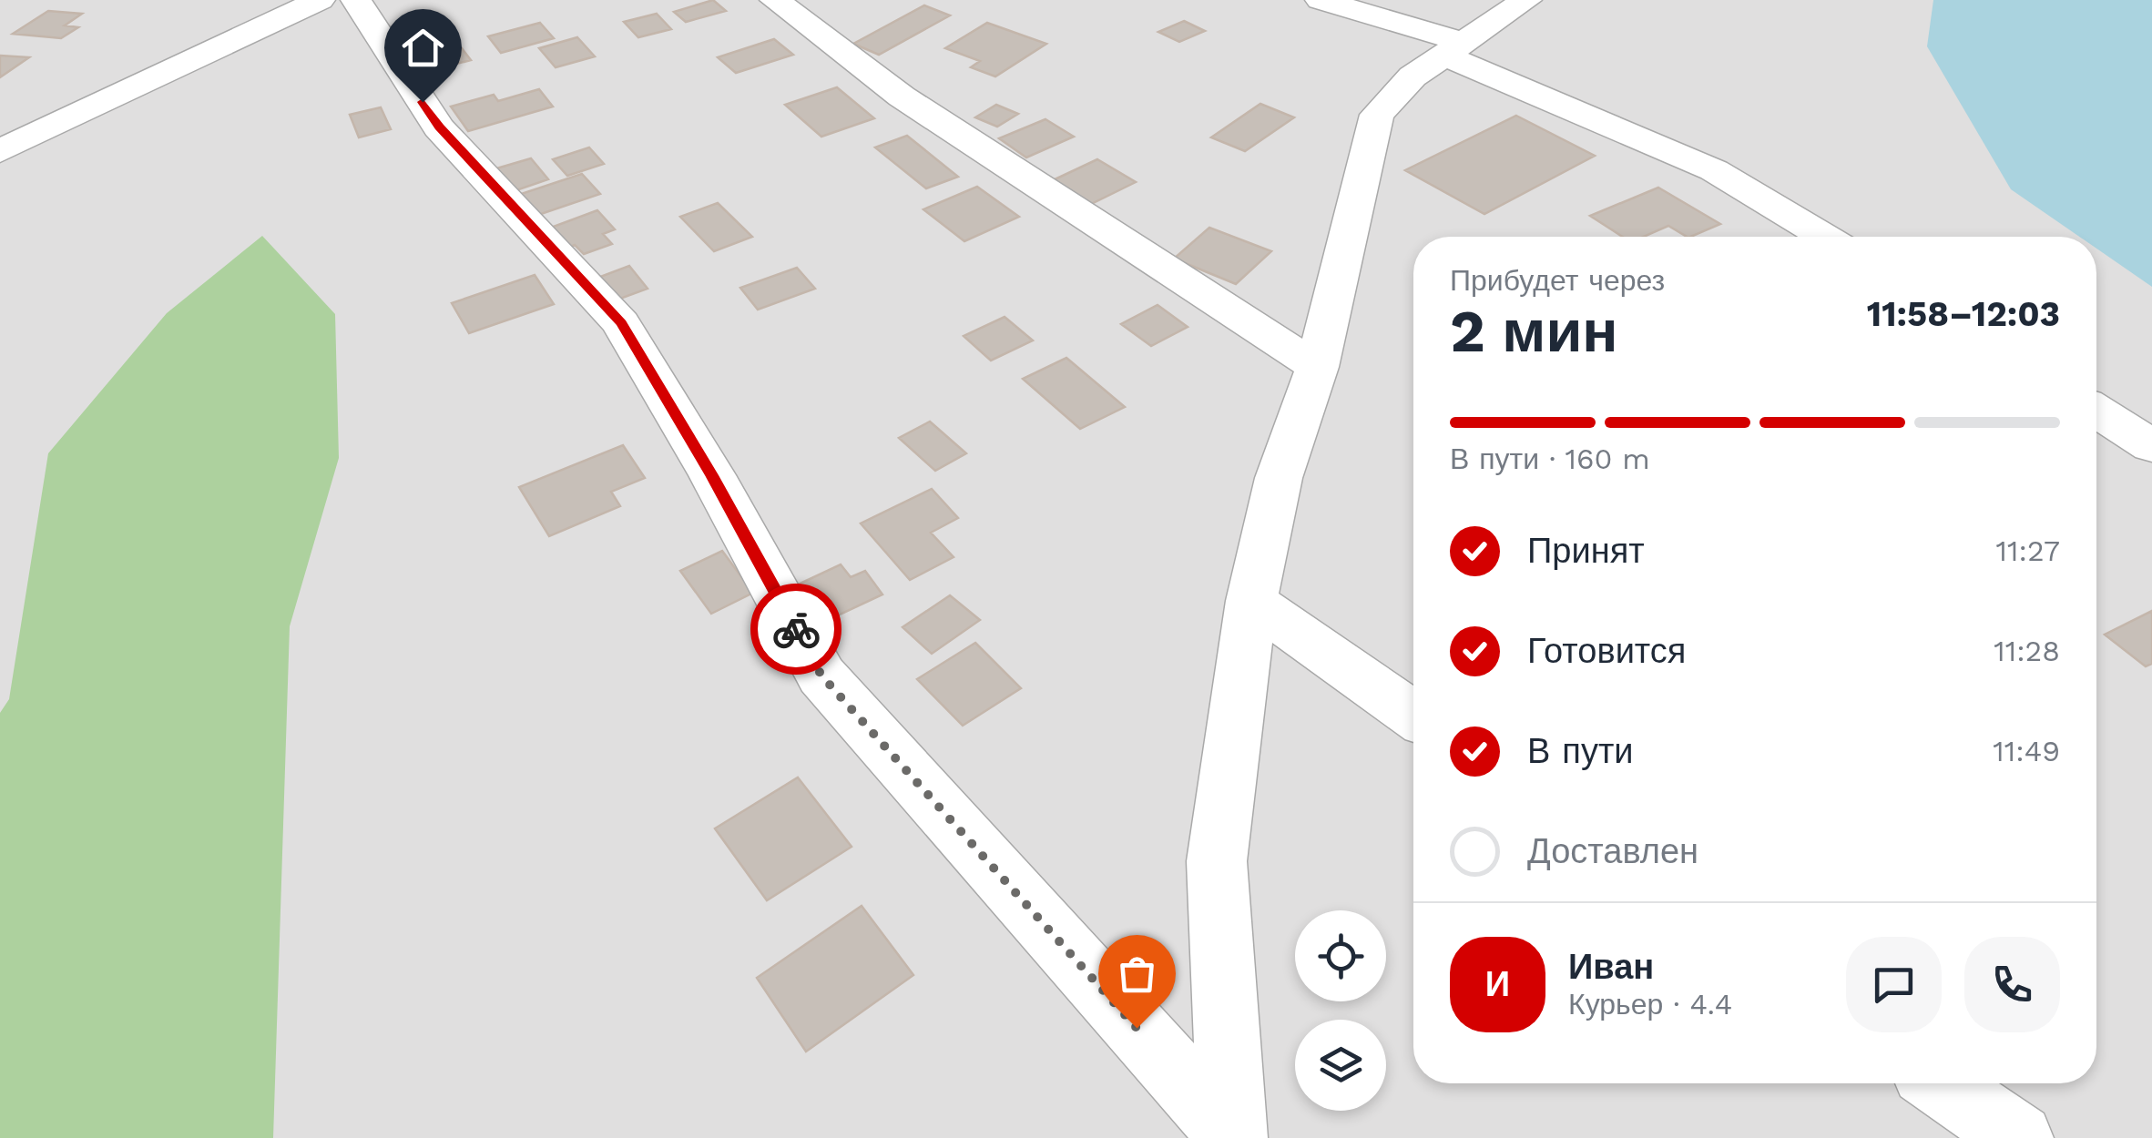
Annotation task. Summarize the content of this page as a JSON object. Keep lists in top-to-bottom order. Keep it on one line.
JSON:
{"page":{"heading":["2 мин","Прибудет через","11:58–12:03"],"panel":["Иван","Курьер · 4.4"],"bar":"В пути · 160 m","list":[["Принят","11:27"],["Готовится","11:28"],["В пути","11:49"],"Доставлен"],"round":"И"}}
